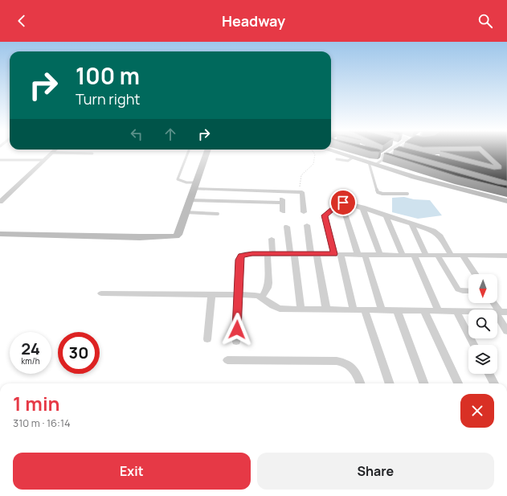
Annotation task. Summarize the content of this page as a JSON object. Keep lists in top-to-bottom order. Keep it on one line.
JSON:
{"north":"bottom","page":{"header":"Headway","turn":["100 m","Turn right"],"speed":"24 km/h","limit":"30","heading":["1 min","310 m · 16:14"],"buttons":["Exit","Share"]}}
